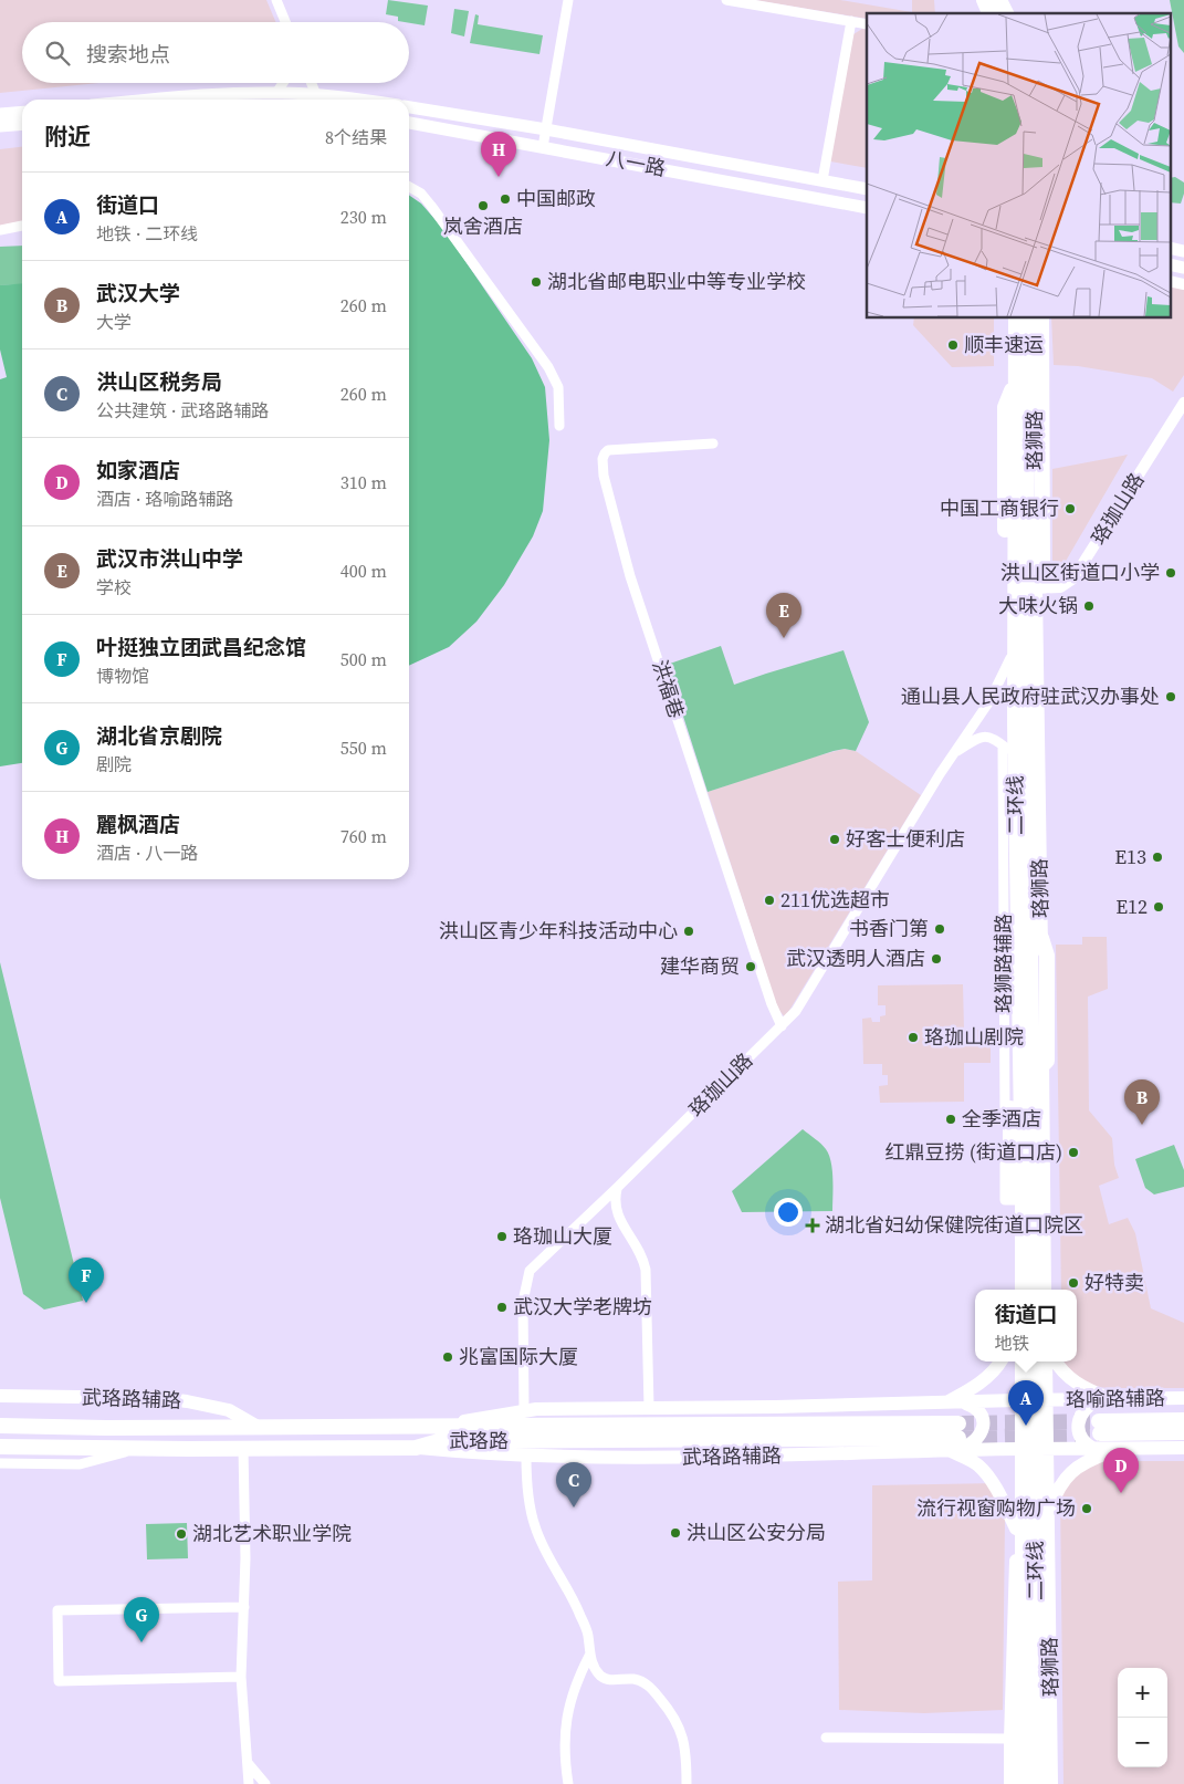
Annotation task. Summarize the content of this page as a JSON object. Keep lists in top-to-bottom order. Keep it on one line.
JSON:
{"streets":{"highway":["二环线","武珞路"],"main road":["八一路","珞狮路","武珞路辅路","珞喻路辅路"],"street":["珞珈山路","洪福巷"]},"crossings":[["珞狮路","珞珈山路"],["珞狮路","武珞路辅路"],["珞狮路","珞喻路辅路"],["珞珈山路","洪福巷"],["武珞路辅路","武珞路"]],"places":{"other":["中国邮政","岚舍酒店","湖北省邮电职业中等专业学校","顺丰速运","中国工商银行","洪山区街道口小学","大味火锅","通山县人民政府驻武汉办事处","好客士便利店","E13","211优选超市","E12","书香门第","洪山区青少年科技活动中心","武汉透明人酒店","建华商贸","珞珈山剧院","全季酒店","红鼎豆捞 (街道口店)","珞珈山大厦","好特卖","武汉大学老牌坊","兆富国际大厦","流行视窗购物广场","洪山区公安分局","湖北艺术职业学院"],"health":["湖北省妇幼保健院街道口院区"]},"page":{"search":"搜索地点","heading":["附近","8个结果"],"pins":["H","E","B","F","A","D","C","G"],"list":[{"mark":"A","name":"街道口","note":"地铁 · 二环线","value":"230 m"},{"mark":"B","name":"武汉大学","note":"大学","value":"260 m"},{"mark":"C","name":"洪山区税务局","note":"公共建筑 · 武珞路辅路","value":"260 m"},{"mark":"D","name":"如家酒店","note":"酒店 · 珞喻路辅路","value":"310 m"},{"mark":"E","name":"武汉市洪山中学","note":"学校","value":"400 m"},{"mark":"F","name":"叶挺独立团武昌纪念馆","note":"博物馆","value":"500 m"},{"mark":"G","name":"湖北省京剧院","note":"剧院","value":"550 m"},{"mark":"H","name":"麗枫酒店","note":"酒店 · 八一路","value":"760 m"}],"popup":["街道口","地铁"],"map_buttons":["+","−"]}}
